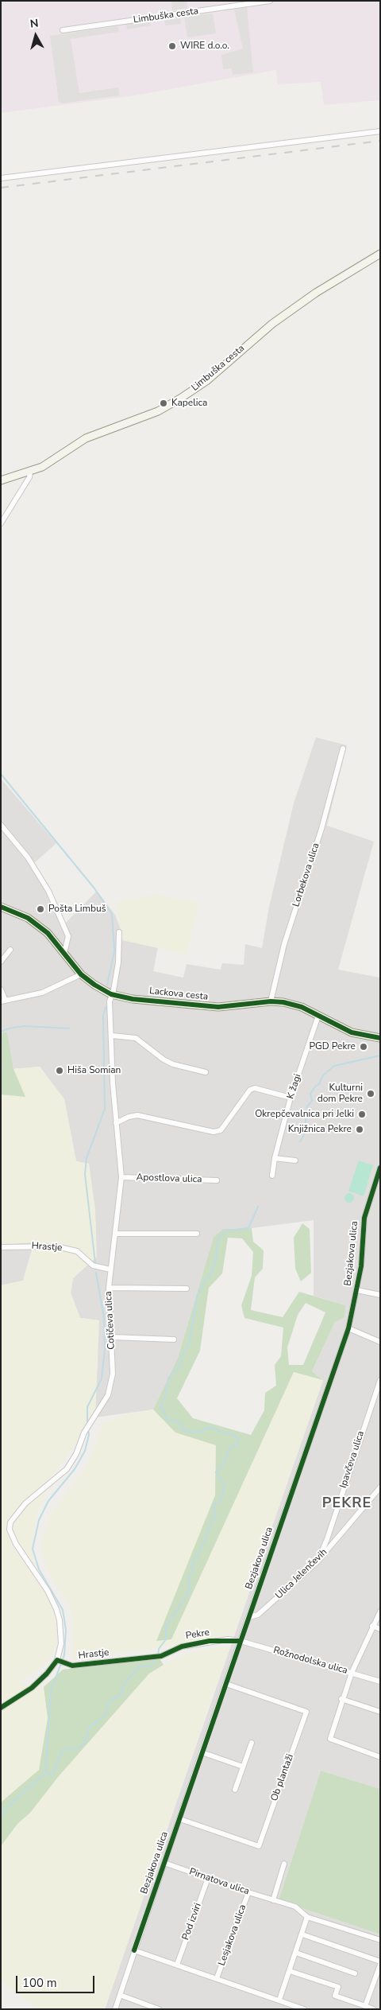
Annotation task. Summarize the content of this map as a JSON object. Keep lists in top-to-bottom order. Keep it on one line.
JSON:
{"streets":{"main road":["Limbuška cesta","Lackova cesta"],"street":["Lorbekova ulica","K žagi","Apostlova ulica","Hrastje","Bezjakova ulica","Cotičeva ulica","Ipavčeva ulica","Ulica Jelenčevih","Pekre","Rožnodolska ulica","Ob plantaži","Pirnatova ulica","Pod izviri","Lesjakova ulica"]},"crossings":[["Lorbekova ulica","Lackova cesta"],["Lackova cesta","K žagi"],["Lackova cesta","Cotičeva ulica"],["Apostlova ulica","Cotičeva ulica"],["Hrastje","Cotičeva ulica"],["Hrastje","Pekre"],["Bezjakova ulica","Ulica Jelenčevih"],["Bezjakova ulica","Pekre"],["Bezjakova ulica","Rožnodolska ulica"],["Bezjakova ulica","Ob plantaži"],["Bezjakova ulica","Pirnatova ulica"],["Bezjakova ulica","Lesjakova ulica"],["Ipavčeva ulica","Ulica Jelenčevih"],["Pekre","Rožnodolska ulica"],["Pirnatova ulica","Pod izviri"],["Pirnatova ulica","Lesjakova ulica"],["Pod izviri","Lesjakova ulica"]],"districts":["PEKRE"],"places":["WIRE d.o.o.","Kapelica","Pošta Limbuš","PGD Pekre","Hiša Somian","Kulturni dom Pekre","Okrepčevalnica pri Jelki","Knjižnica Pekre"],"scale_bar":"100 m","north":"top"}
